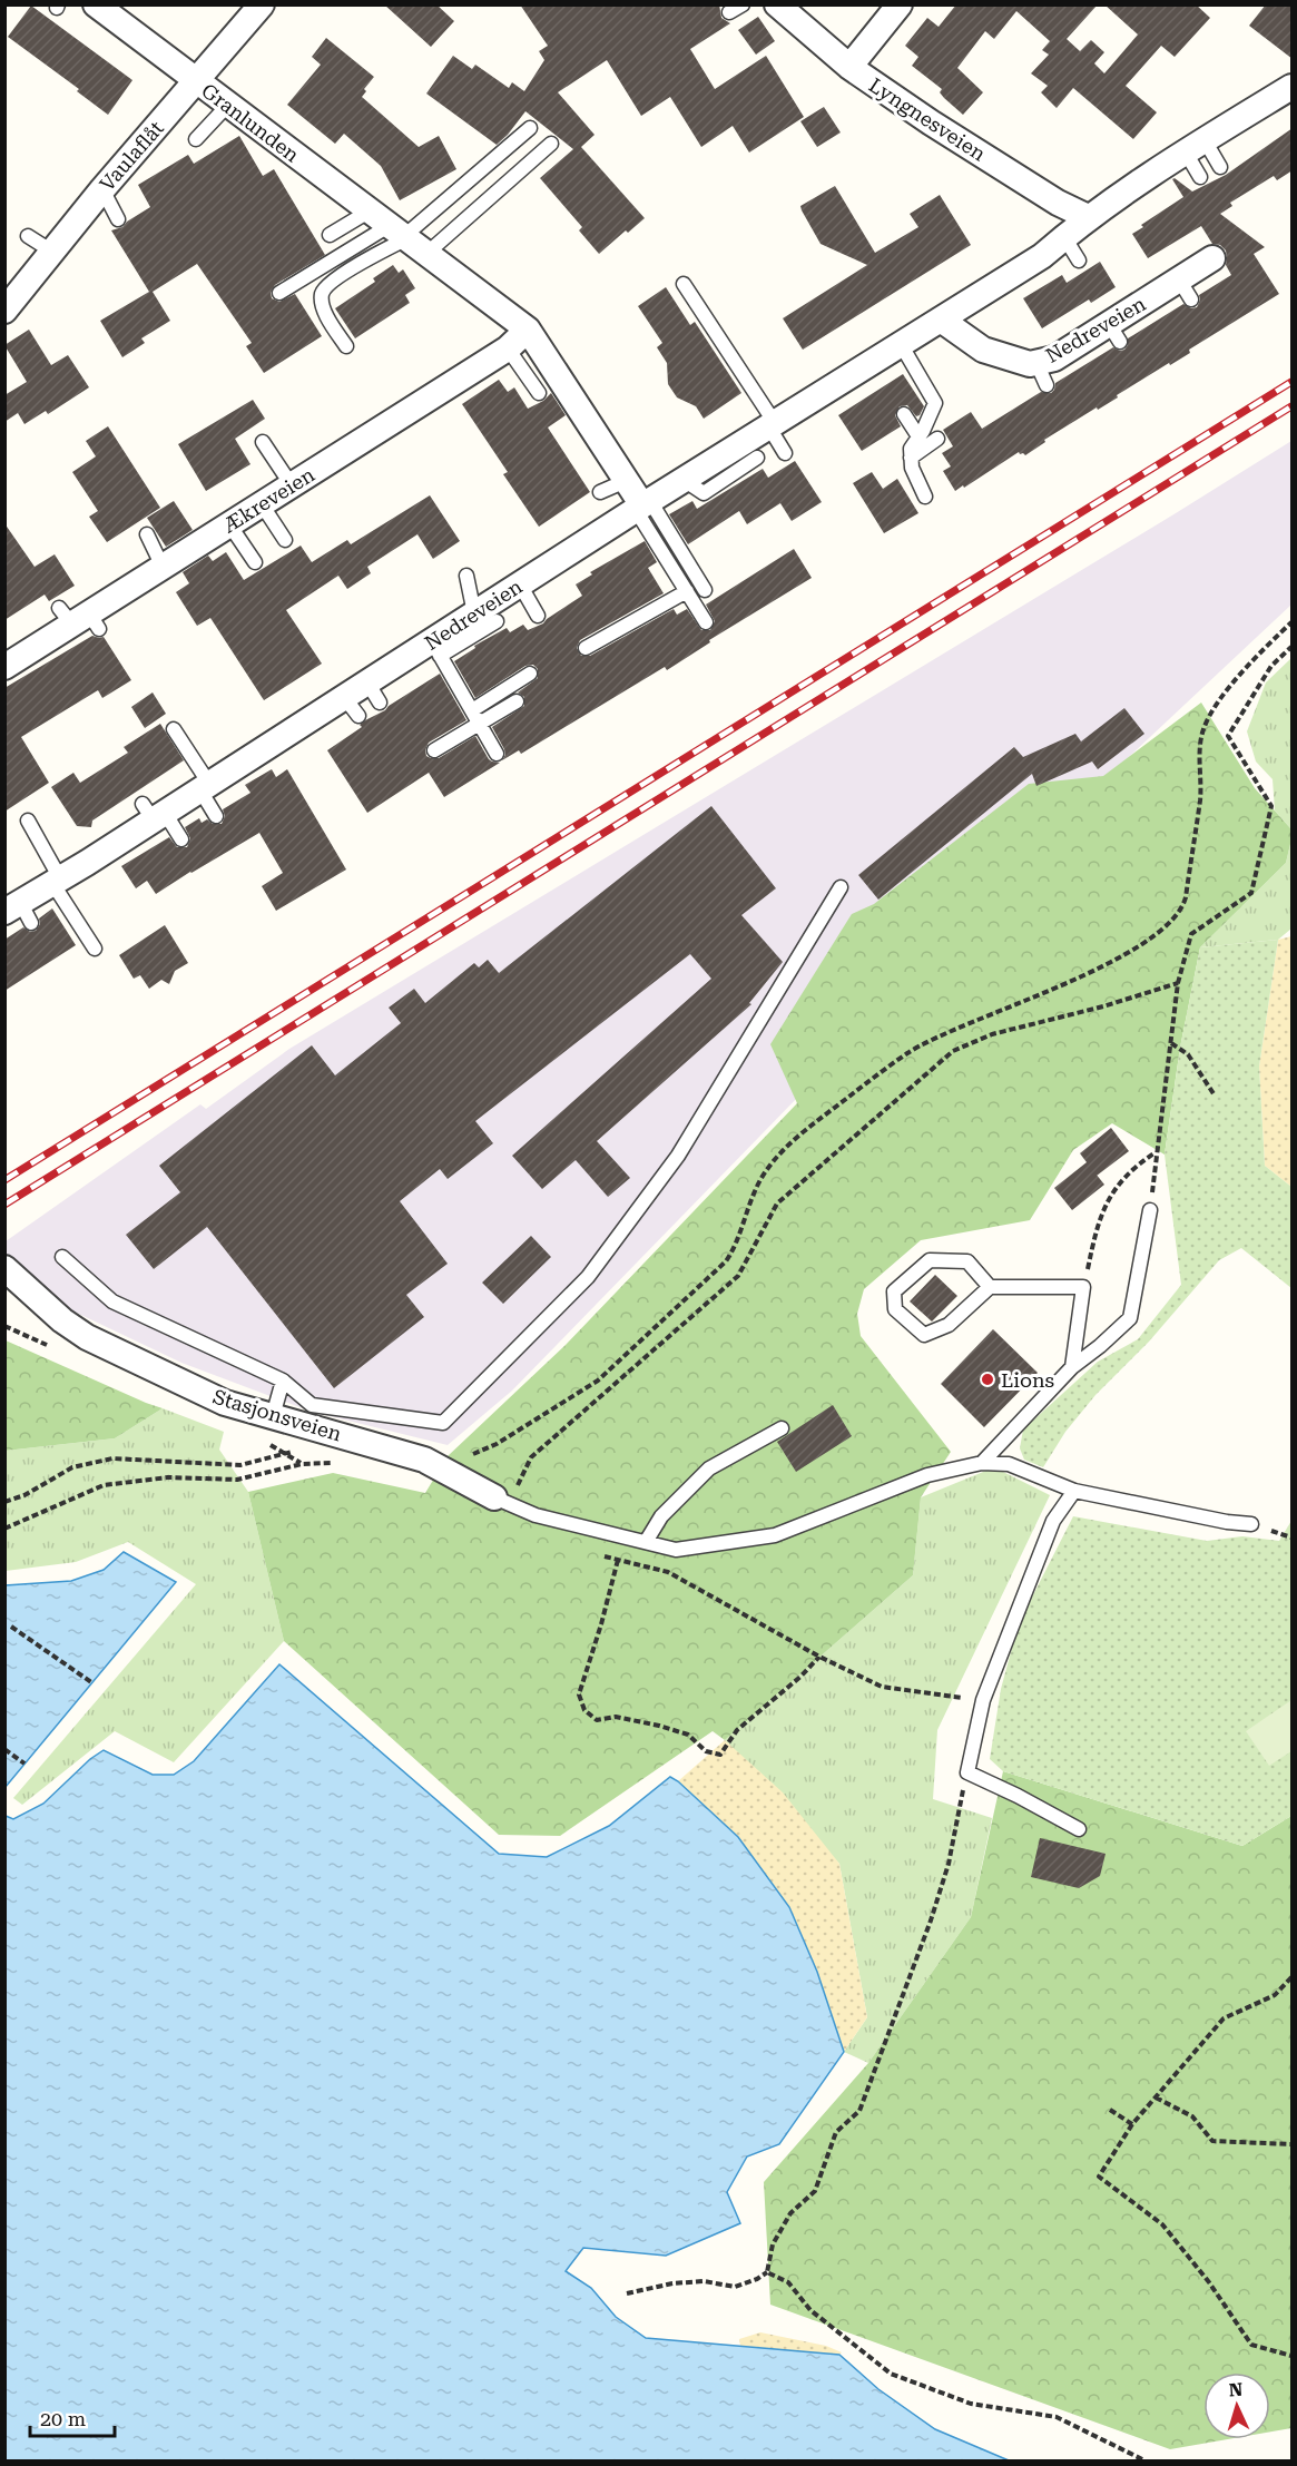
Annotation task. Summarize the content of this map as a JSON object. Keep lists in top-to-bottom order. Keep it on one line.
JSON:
{"streets":{"street":["Lyngnesveien","Granlunden","Vaulaflåt","Nedreveien","Ækreveien","Stasjonsveien"]},"crossings":[["Lyngnesveien","Nedreveien"],["Granlunden","Vaulaflåt"],["Granlunden","Nedreveien"],["Granlunden","Ækreveien"]],"places":["Lions"],"scale_bar":"20 m","north":"top"}
